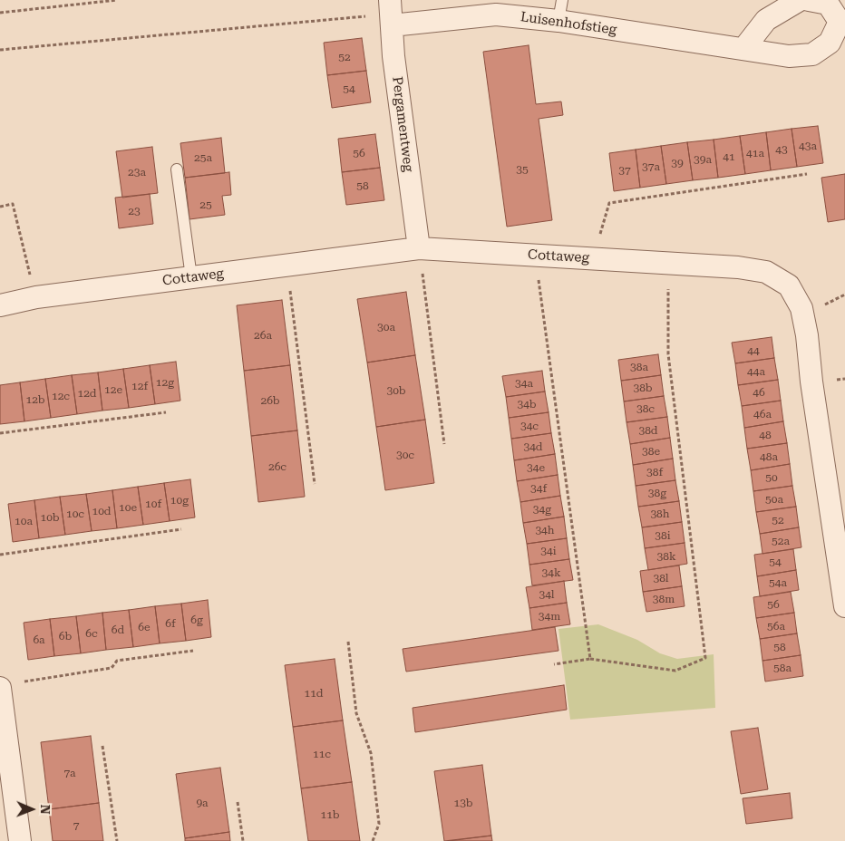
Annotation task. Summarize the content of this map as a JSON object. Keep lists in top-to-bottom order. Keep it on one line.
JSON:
{"streets":{"street":["Luisenhofstieg","Pergamentweg","Cottaweg"]},"crossings":[["Luisenhofstieg","Pergamentweg"],["Pergamentweg","Cottaweg"]],"house_numbers":["52","54","43a","43","56","41a","41","25a","39a","39","37a","35","37","23a","58","25","23","30a","26a","44","38a","44a","12g","34a","12f","38b","12e","30b","46","12d","12c","12b","26b","34b","38c","46a","34c","38d","48","34d","38e","30c","48a","26c","34e","38f","50","34f","38g","50a","10g","10f","10e","34g","10d","10c","38h","10b","52","10a","34h","38i","52a","34i","38k","54","34k","38l","54a","34l","38m","56","34m","6g","6f","56a","6e","6d","6c","6b","6a","58","58a","11d","11c","7a","9a","13b","11b","7"],"north":"right"}
